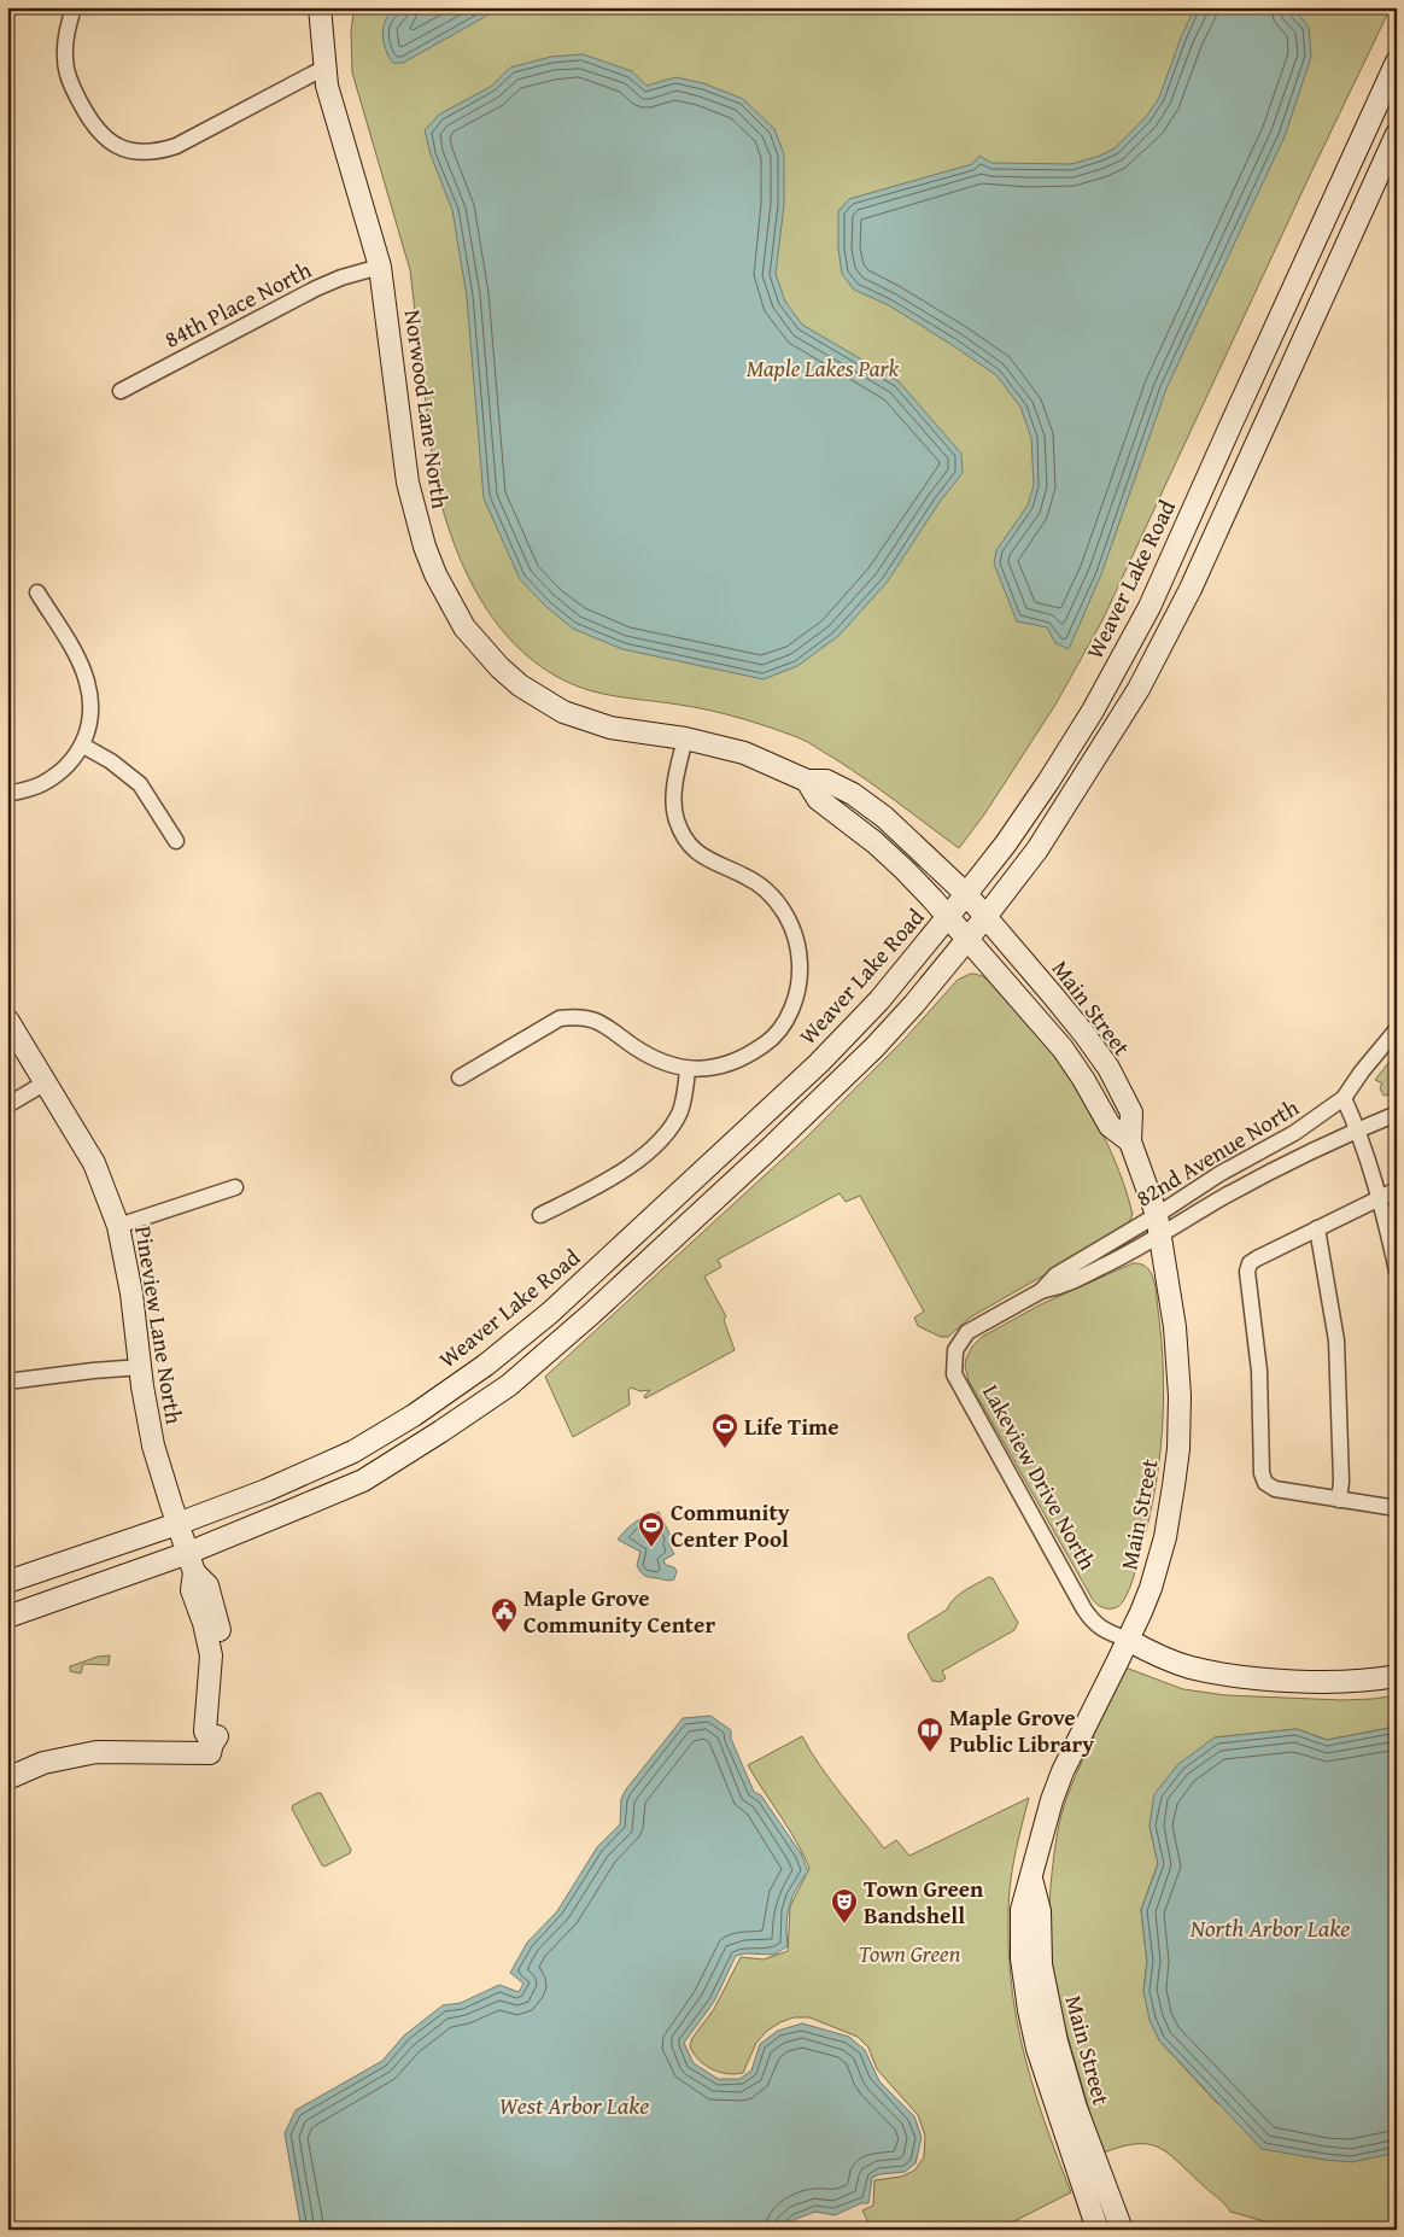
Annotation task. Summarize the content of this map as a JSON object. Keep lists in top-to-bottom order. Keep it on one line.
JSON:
{"streets":{"street":["84th Place North","Norwood Lane North","Weaver Lake Road","Main Street","82nd Avenue North","Pineview Lane North","Lakeview Drive North"]},"crossings":[["84th Place North","Norwood Lane North"],["Norwood Lane North","Weaver Lake Road"],["Norwood Lane North","Main Street"],["Weaver Lake Road","Pineview Lane North"],["Main Street","82nd Avenue North"],["Main Street","Lakeview Drive North"],["82nd Avenue North","Lakeview Drive North"]],"water":["North Arbor Lake","West Arbor Lake"],"parks":["Maple Lakes Park","Town Green"],"places":{"sports":["Life Time","Community Center Pool"],"public building":["Maple Grove Community Center"],"library":["Maple Grove Public Library"],"theatre":["Town Green Bandshell"]}}
